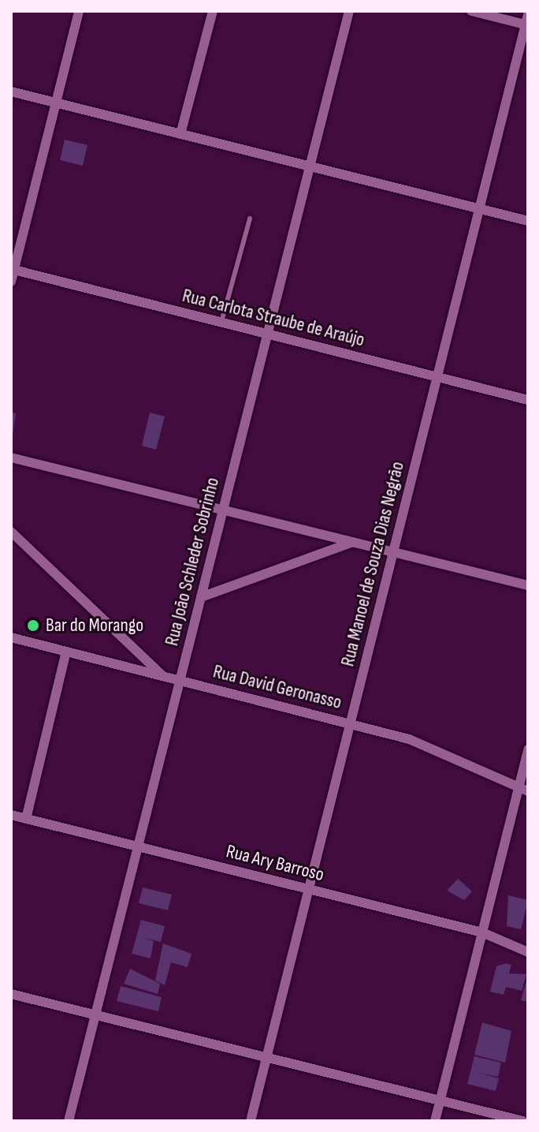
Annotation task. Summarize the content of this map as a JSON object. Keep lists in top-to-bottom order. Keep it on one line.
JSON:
{"streets":{"street":["Rua Carlota Straube de Araújo","Rua João Schleder Sobrinho","Rua Manoel de Souza Dias Negrão","Rua David Geronasso","Rua Ary Barroso"]},"crossings":[["Rua Carlota Straube de Araújo","Rua João Schleder Sobrinho"],["Rua Carlota Straube de Araújo","Rua Manoel de Souza Dias Negrão"],["Rua João Schleder Sobrinho","Rua David Geronasso"],["Rua João Schleder Sobrinho","Rua Ary Barroso"],["Rua Manoel de Souza Dias Negrão","Rua David Geronasso"],["Rua Manoel de Souza Dias Negrão","Rua Ary Barroso"]],"places":["Bar do Morango"]}
